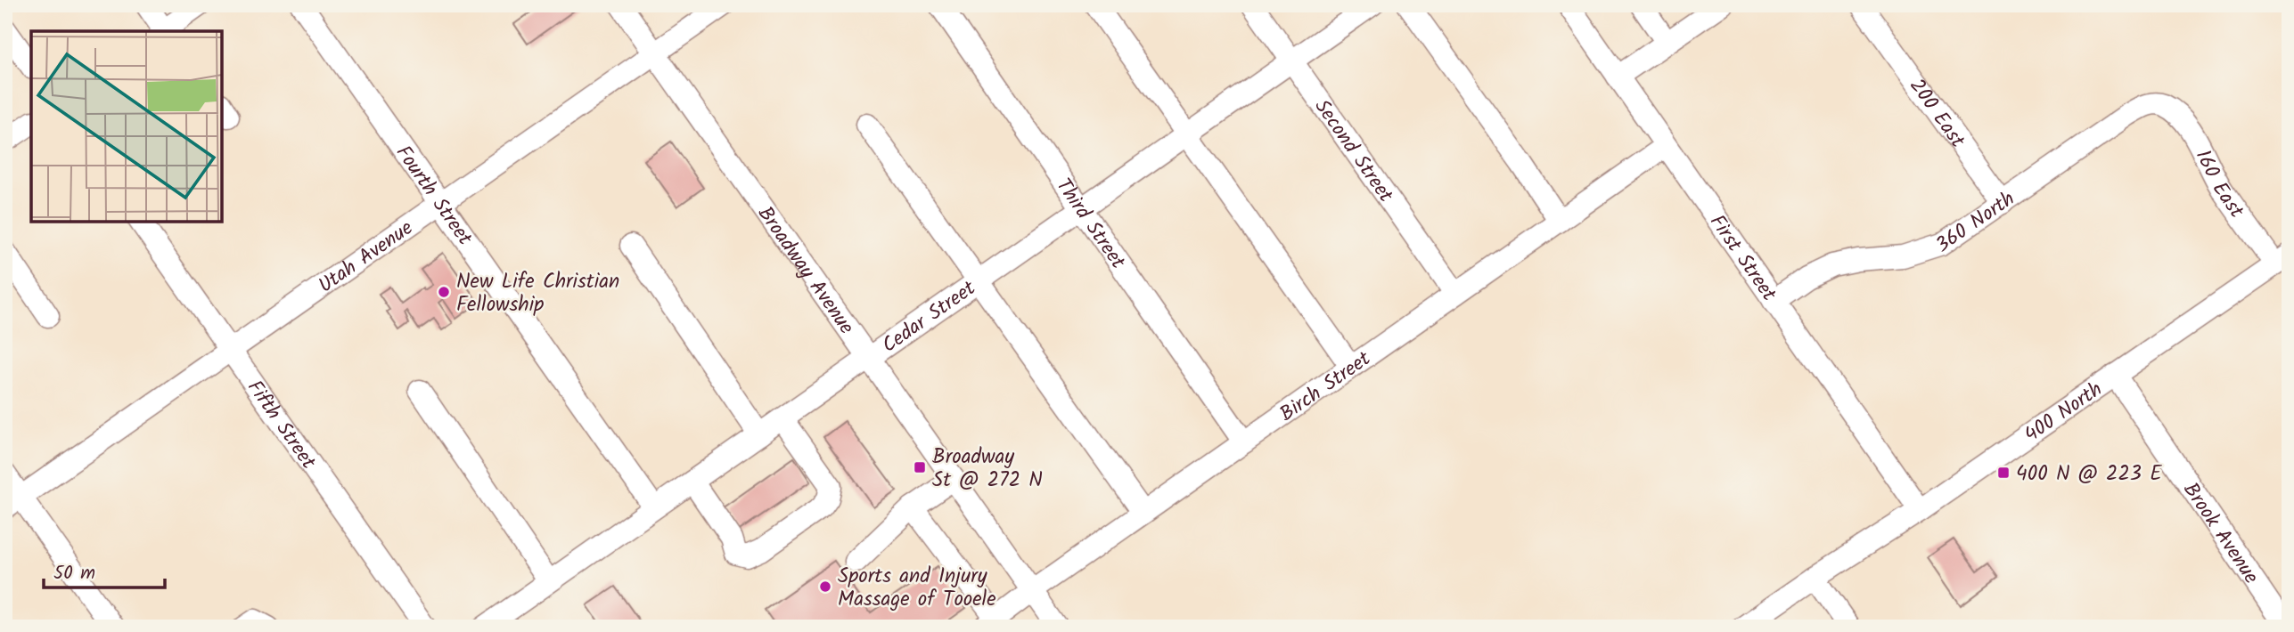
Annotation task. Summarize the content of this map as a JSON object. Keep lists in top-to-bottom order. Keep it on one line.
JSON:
{"streets":{"street":["200 East","Second Street","160 East","Fourth Street","360 North","Third Street","Utah Avenue","First Street","Broadway Avenue","Cedar Street","Birch Street","400 North","Fifth Street","Brook Avenue"]},"crossings":[["200 East","360 North"],["Second Street","Cedar Street"],["Second Street","Birch Street"],["160 East","360 North"],["160 East","400 North"],["Fourth Street","Utah Avenue"],["Fourth Street","Cedar Street"],["360 North","First Street"],["Third Street","Cedar Street"],["Third Street","Birch Street"],["Utah Avenue","Broadway Avenue"],["Utah Avenue","Fifth Street"],["First Street","Birch Street"],["First Street","400 North"],["Broadway Avenue","Cedar Street"],["Broadway Avenue","Birch Street"],["400 North","Brook Avenue"]],"places":{"other":["New Life Christian Fellowship","Sports and Injury Massage of Tooele"],"transit":["Broadway St @ 272 N","400 N @ 223 E"]},"scale_bar":"50 m"}
